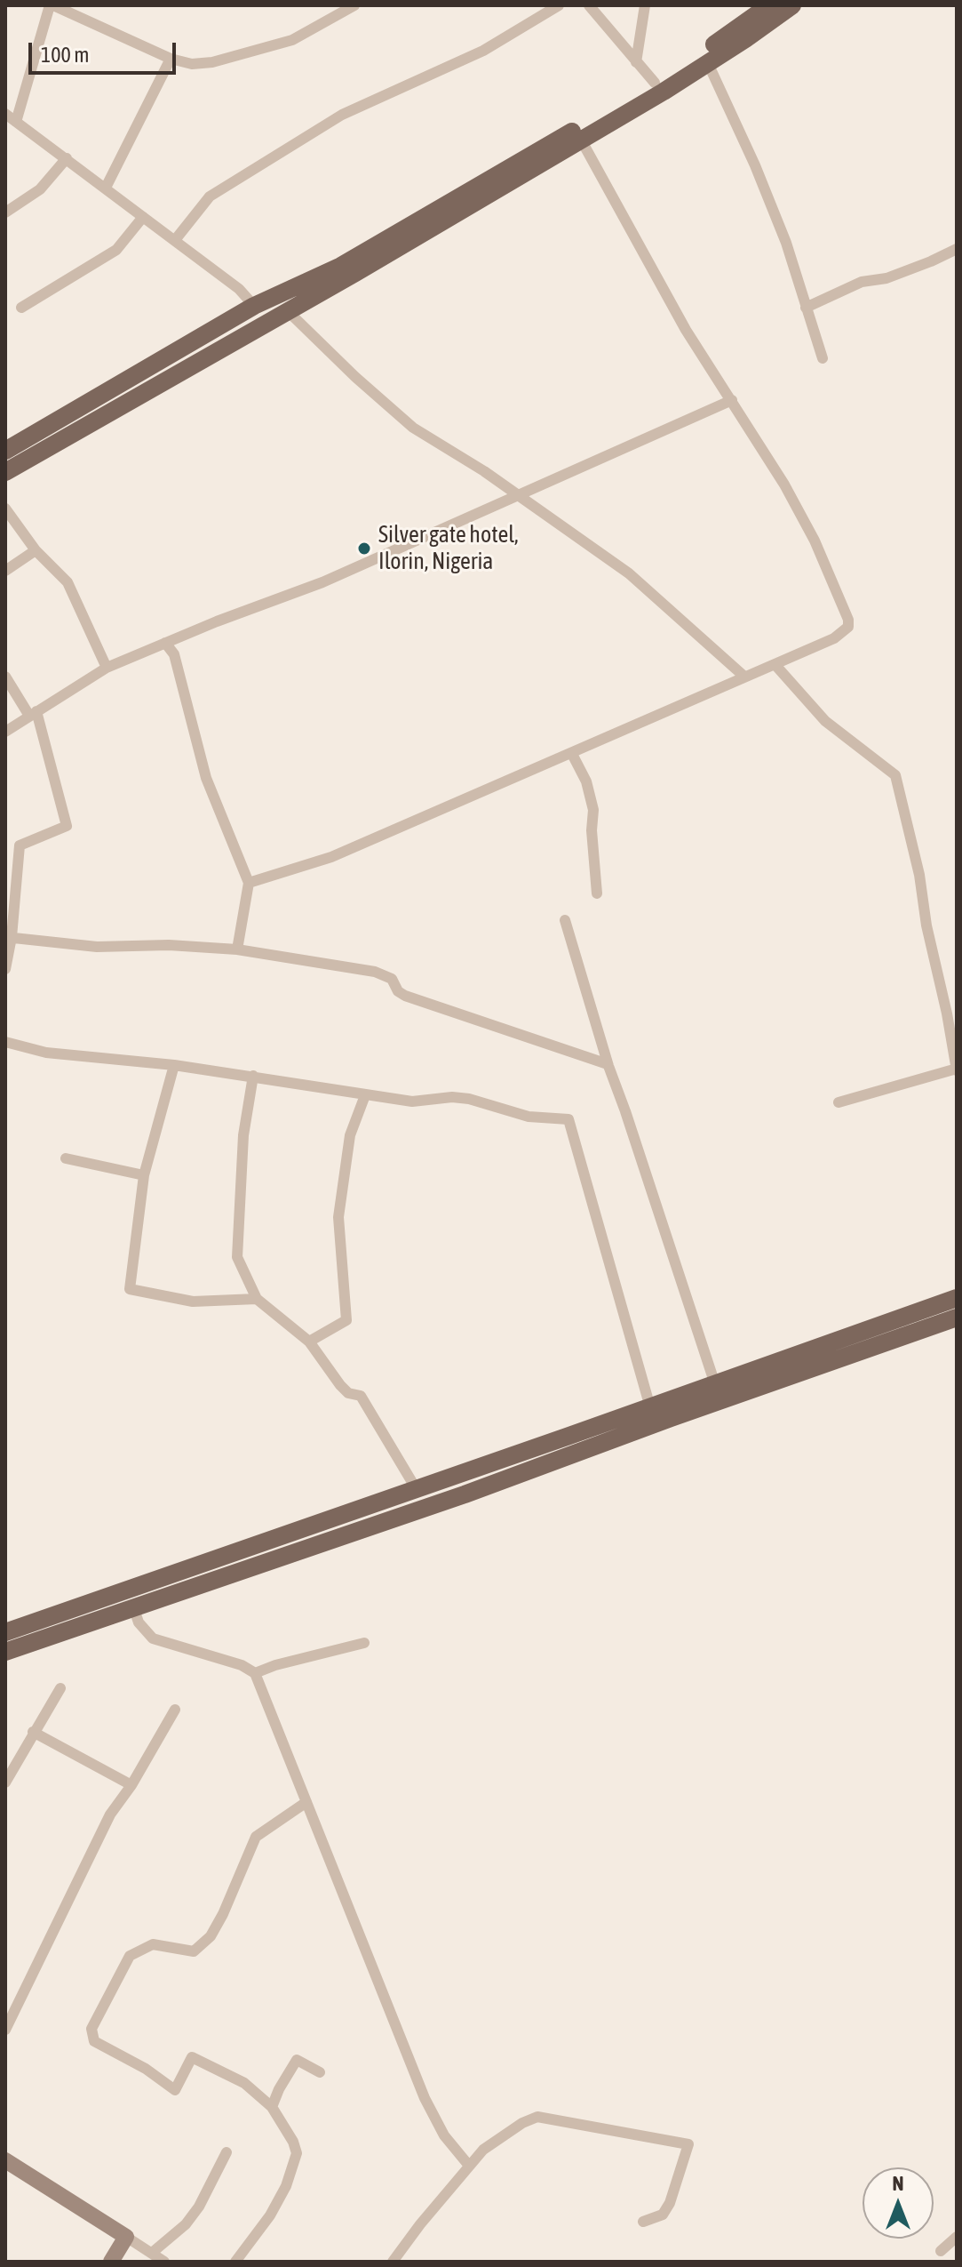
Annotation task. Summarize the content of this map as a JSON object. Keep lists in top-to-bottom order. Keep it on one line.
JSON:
{"places":["Silver gate hotel, Ilorin, Nigeria"],"scale_bar":"100 m","north":"top"}
